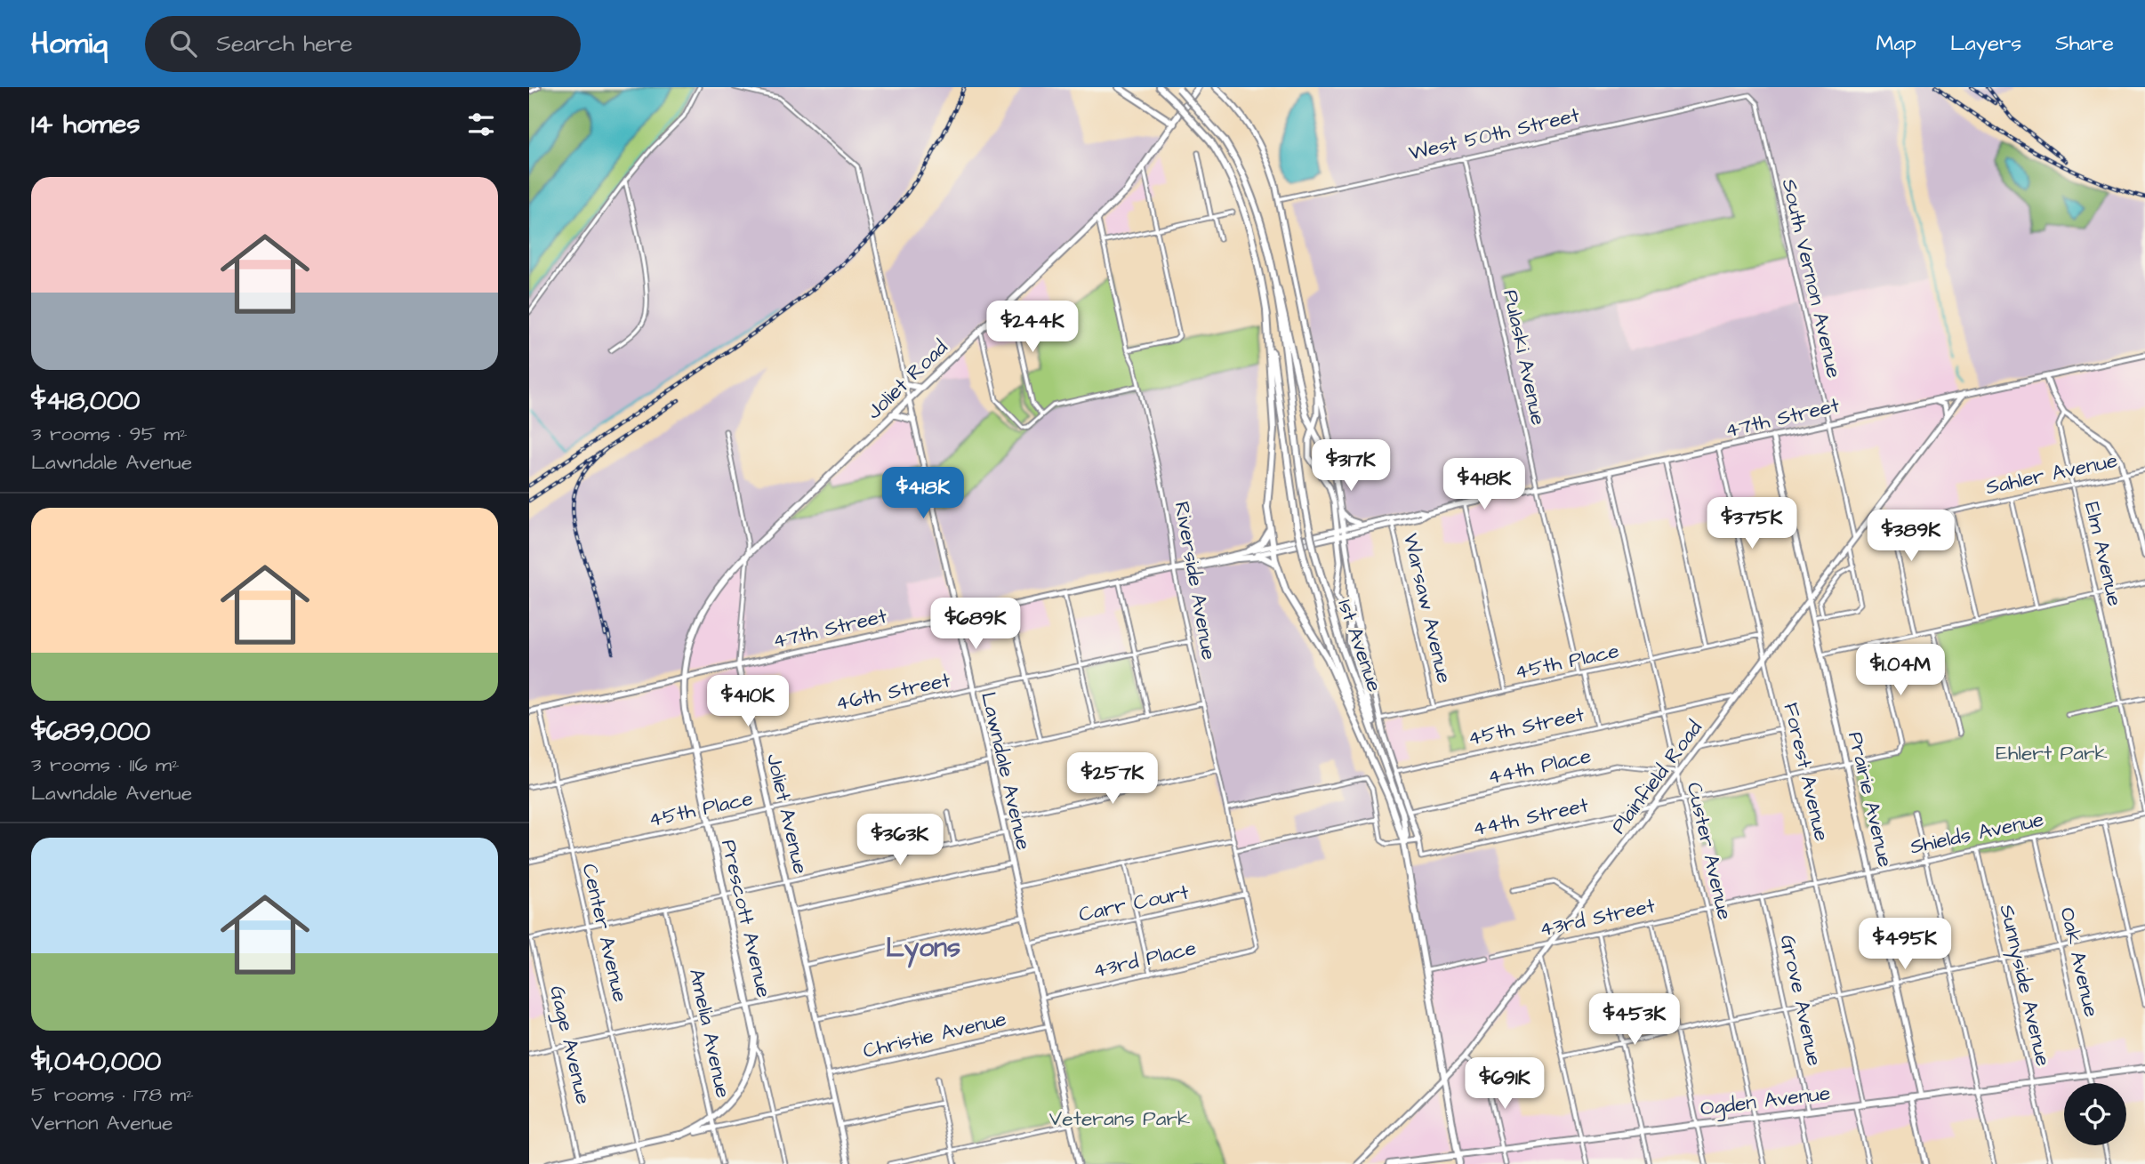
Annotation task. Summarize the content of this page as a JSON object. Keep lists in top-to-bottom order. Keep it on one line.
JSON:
{"streets":{"main road":["Joliet Road","1st Avenue","Prescott Avenue","Ogden Avenue"],"street":["West 50th Street","South Vernon Avenue","Pulaski Avenue","47th Street","Sahler Avenue","Elm Avenue","Riverside Avenue","Warsaw Avenue","45th Place","46th Street","45th Street","44th Place","Lawndale Avenue","Forest Avenue","Plainfield Road","Prairie Avenue","Joliet Avenue","44th Street","Shields Avenue","Custer Avenue","Carr Court","43rd Street","Center Avenue","43rd Place","Oak Avenue","Sunnyside Avenue","Grove Avenue","Amelia Avenue","Christie Avenue","Gage Avenue"]},"crossings":[["West 50th Street","South Vernon Avenue"],["West 50th Street","Pulaski Avenue"],["South Vernon Avenue","47th Street"],["South Vernon Avenue","Plainfield Road"],["Pulaski Avenue","47th Street"],["Pulaski Avenue","45th Place"],["Joliet Road","47th Street"],["Joliet Road","Riverside Avenue"],["Joliet Road","Lawndale Avenue"],["Joliet Road","Joliet Avenue"],["Joliet Road","Prescott Avenue"],["47th Street","Riverside Avenue"],["47th Street","Warsaw Avenue"],["47th Street","Lawndale Avenue"],["47th Street","Forest Avenue"],["47th Street","Plainfield Road"],["47th Street","Prairie Avenue"],["47th Street","Joliet Avenue"],["47th Street","Custer Avenue"],["47th Street","Prescott Avenue"],["47th Street","Center Avenue"],["Sahler Avenue","Elm Avenue"],["Elm Avenue","Shields Avenue"],["Riverside Avenue","46th Street"],["Riverside Avenue","Carr Court"],["Riverside Avenue","43rd Place"],["Warsaw Avenue","45th Place"],["1st Avenue","Plainfield Road"],["1st Avenue","Ogden Avenue"],["45th Place","Lawndale Avenue"],["45th Place","Forest Avenue"],["45th Place","Joliet Avenue"],["45th Place","Custer Avenue"],["45th Place","Prescott Avenue"],["45th Place","Center Avenue"],["46th Street","Lawndale Avenue"],["46th Street","Joliet Avenue"],["46th Street","Prescott Avenue"],["46th Street","Center Avenue"],["45th Street","Plainfield Road"],["45th Street","Custer Avenue"],["44th Place","Plainfield Road"],["44th Place","Custer Avenue"],["Lawndale Avenue","Carr Court"],["Lawndale Avenue","43rd Place"],["Lawndale Avenue","Christie Avenue"],["Forest Avenue","Plainfield Road"],["Forest Avenue","44th Street"],["Forest Avenue","Shields Avenue"],["Forest Avenue","Ogden Avenue"],["Plainfield Road","Prairie Avenue"],["Plainfield Road","44th Street"],["Plainfield Road","Custer Avenue"],["Plainfield Road","43rd Street"],["Prairie Avenue","44th Street"],["Prairie Avenue","Shields Avenue"],["Prairie Avenue","Ogden Avenue"],["Joliet Avenue","Christie Avenue"],["44th Street","Custer Avenue"],["Shields Avenue","Custer Avenue"],["Shields Avenue","43rd Street"],["Shields Avenue","Oak Avenue"],["Shields Avenue","Sunnyside Avenue"],["Shields Avenue","Grove Avenue"],["Custer Avenue","43rd Street"],["Custer Avenue","Ogden Avenue"],["Oak Avenue","Ogden Avenue"],["Sunnyside Avenue","Ogden Avenue"],["Grove Avenue","Ogden Avenue"]],"districts":["Lyons"],"parks":["Ehlert Park","Veterans Park"],"page":{"header":"Homiq","search":"Search here","nav":["Map","Layers","Share"],"heading":"14 homes","list":[{"name":"$418,000","note":"3 rooms · 95 m² · Lawndale Avenue"},{"name":"$689,000","note":"3 rooms · 116 m² · Lawndale Avenue"},{"name":"$1,040,000","note":"5 rooms · 178 m² · Vernon Avenue"}],"price":["$244K","$317K","$418K","$418K","$375K","$389K","$689K","$1.04M","$410K","$257K","$363K","$495K","$453K","$691K"]}}
